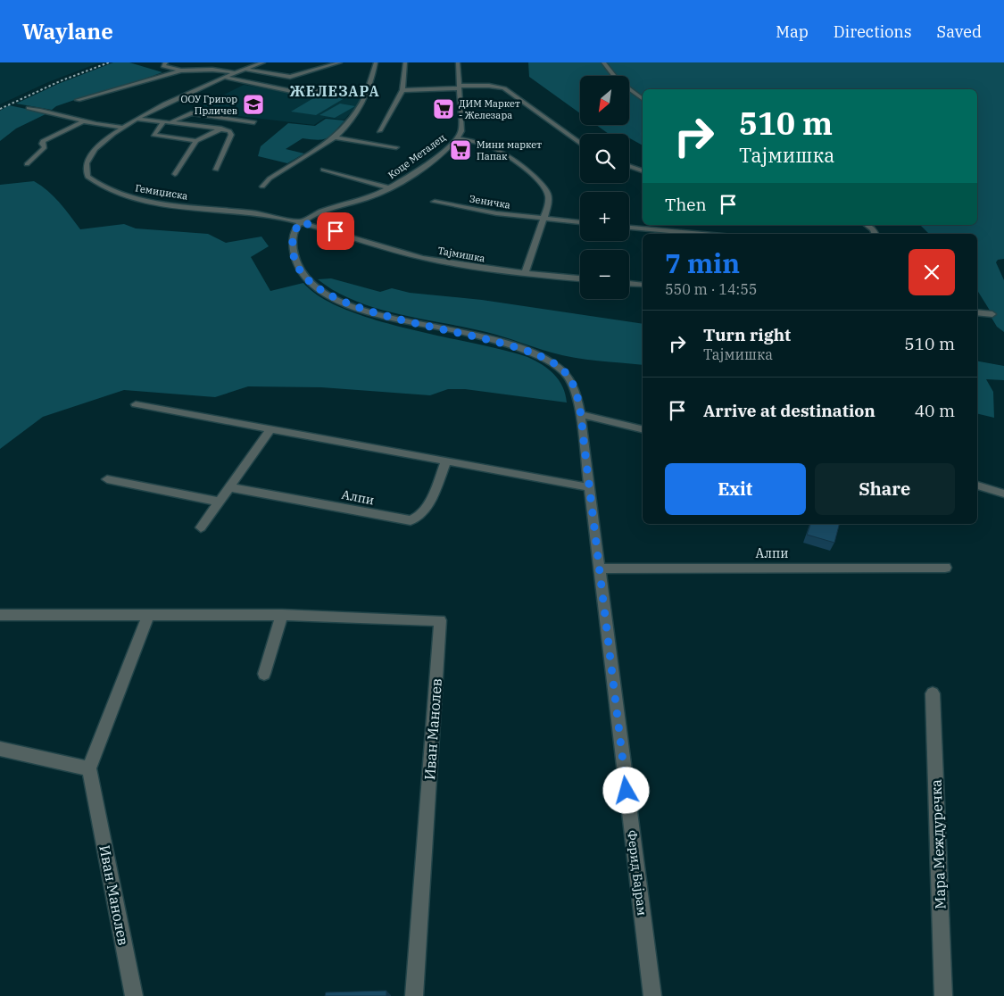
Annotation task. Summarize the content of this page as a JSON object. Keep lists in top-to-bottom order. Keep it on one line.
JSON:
{"streets":{"street":["Коце Металец","Гемиџиска","Зеничка","Тајмишка","Алпи","Иван Манолев","Мара Междуречка","Ферид Бајрам"]},"crossings":[["Коце Металец","Гемиџиска"],["Коце Металец","Тајмишка"],["Коце Металец","Ферид Бајрам"],["Гемиџиска","Тајмишка"],["Гемиџиска","Ферид Бајрам"],["Тајмишка","Ферид Бајрам"],["Алпи","Ферид Бајрам"]],"districts":["ЖЕЛЕЗАРА"],"places":{"school or university":["ООУ Григор Прличев"],"supermarket":["ДИМ Маркет - Железара","Мини маркет Папак"]},"north":"bottom left","page":{"header":"Waylane","nav":["Map","Directions","Saved"],"map_buttons":["+","−"],"turn":["510 m","Тајмишка"],"then":"Then","heading":["7 min","550 m · 14:55"],"list":[{"name":"Turn right","note":"Тајмишка","value":"510 m"},{"name":"Arrive at destination","value":"40 m"}],"buttons":["Exit","Share"]}}
